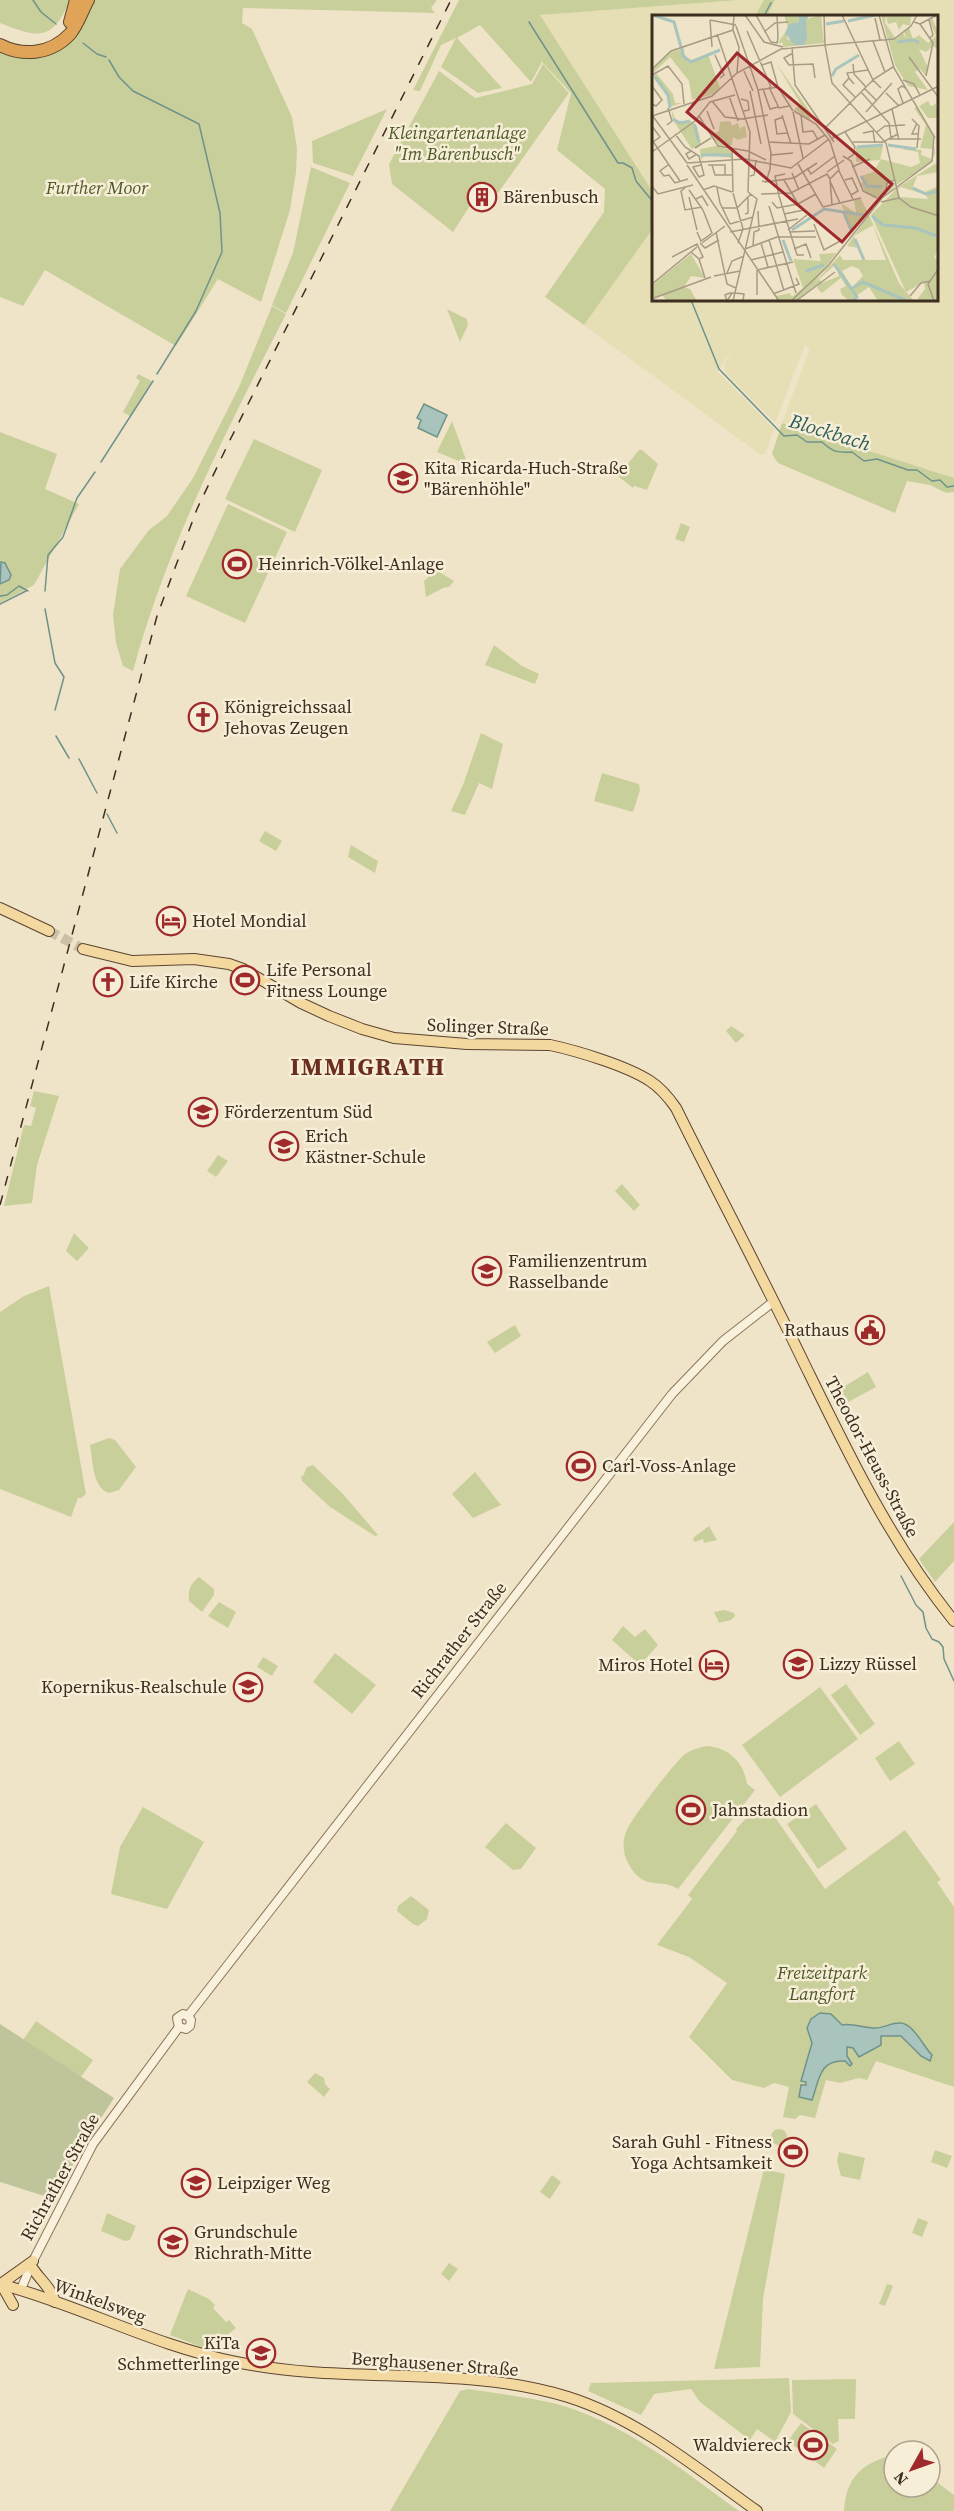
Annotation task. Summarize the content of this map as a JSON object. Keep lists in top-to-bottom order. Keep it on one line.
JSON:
{"streets":{"main road":["Solinger Straße","Theodor-Heuss-Straße","Winkelsweg","Berghausener Straße"],"street":["Richrather Straße"]},"crossings":[["Solinger Straße","Theodor-Heuss-Straße"],["Solinger Straße","Richrather Straße"],["Theodor-Heuss-Straße","Richrather Straße"],["Richrather Straße","Winkelsweg"],["Winkelsweg","Berghausener Straße"]],"districts":["IMMIGRATH"],"water":["Blockbach"],"parks":["Kleingartenanlage \"Im Bärenbusch\"","Further Moor","Freizeitpark Langfort"],"places":{"building":["Bärenbusch"],"school or university":["Kita Ricarda-Huch-Straße \"Bärenhöhle\"","Förderzentum Süd","Erich Kästner-Schule","Familienzentrum Rasselbande","Lizzy Rüssel","Kopernikus-Realschule","Leipziger Weg","Grundschule Richrath-Mitte","KiTa Schmetterlinge"],"sports":["Heinrich-Völkel-Anlage","Life Personal Fitness Lounge","Carl-Voss-Anlage","Jahnstadion","Sarah Guhl - Fitness Yoga Achtsamkeit","Waldviereck"],"church":["Königreichssaal Jehovas Zeugen","Life Kirche"],"hotel":["Hotel Mondial","Miros Hotel"],"public building":["Rathaus"]},"north":"bottom left"}
